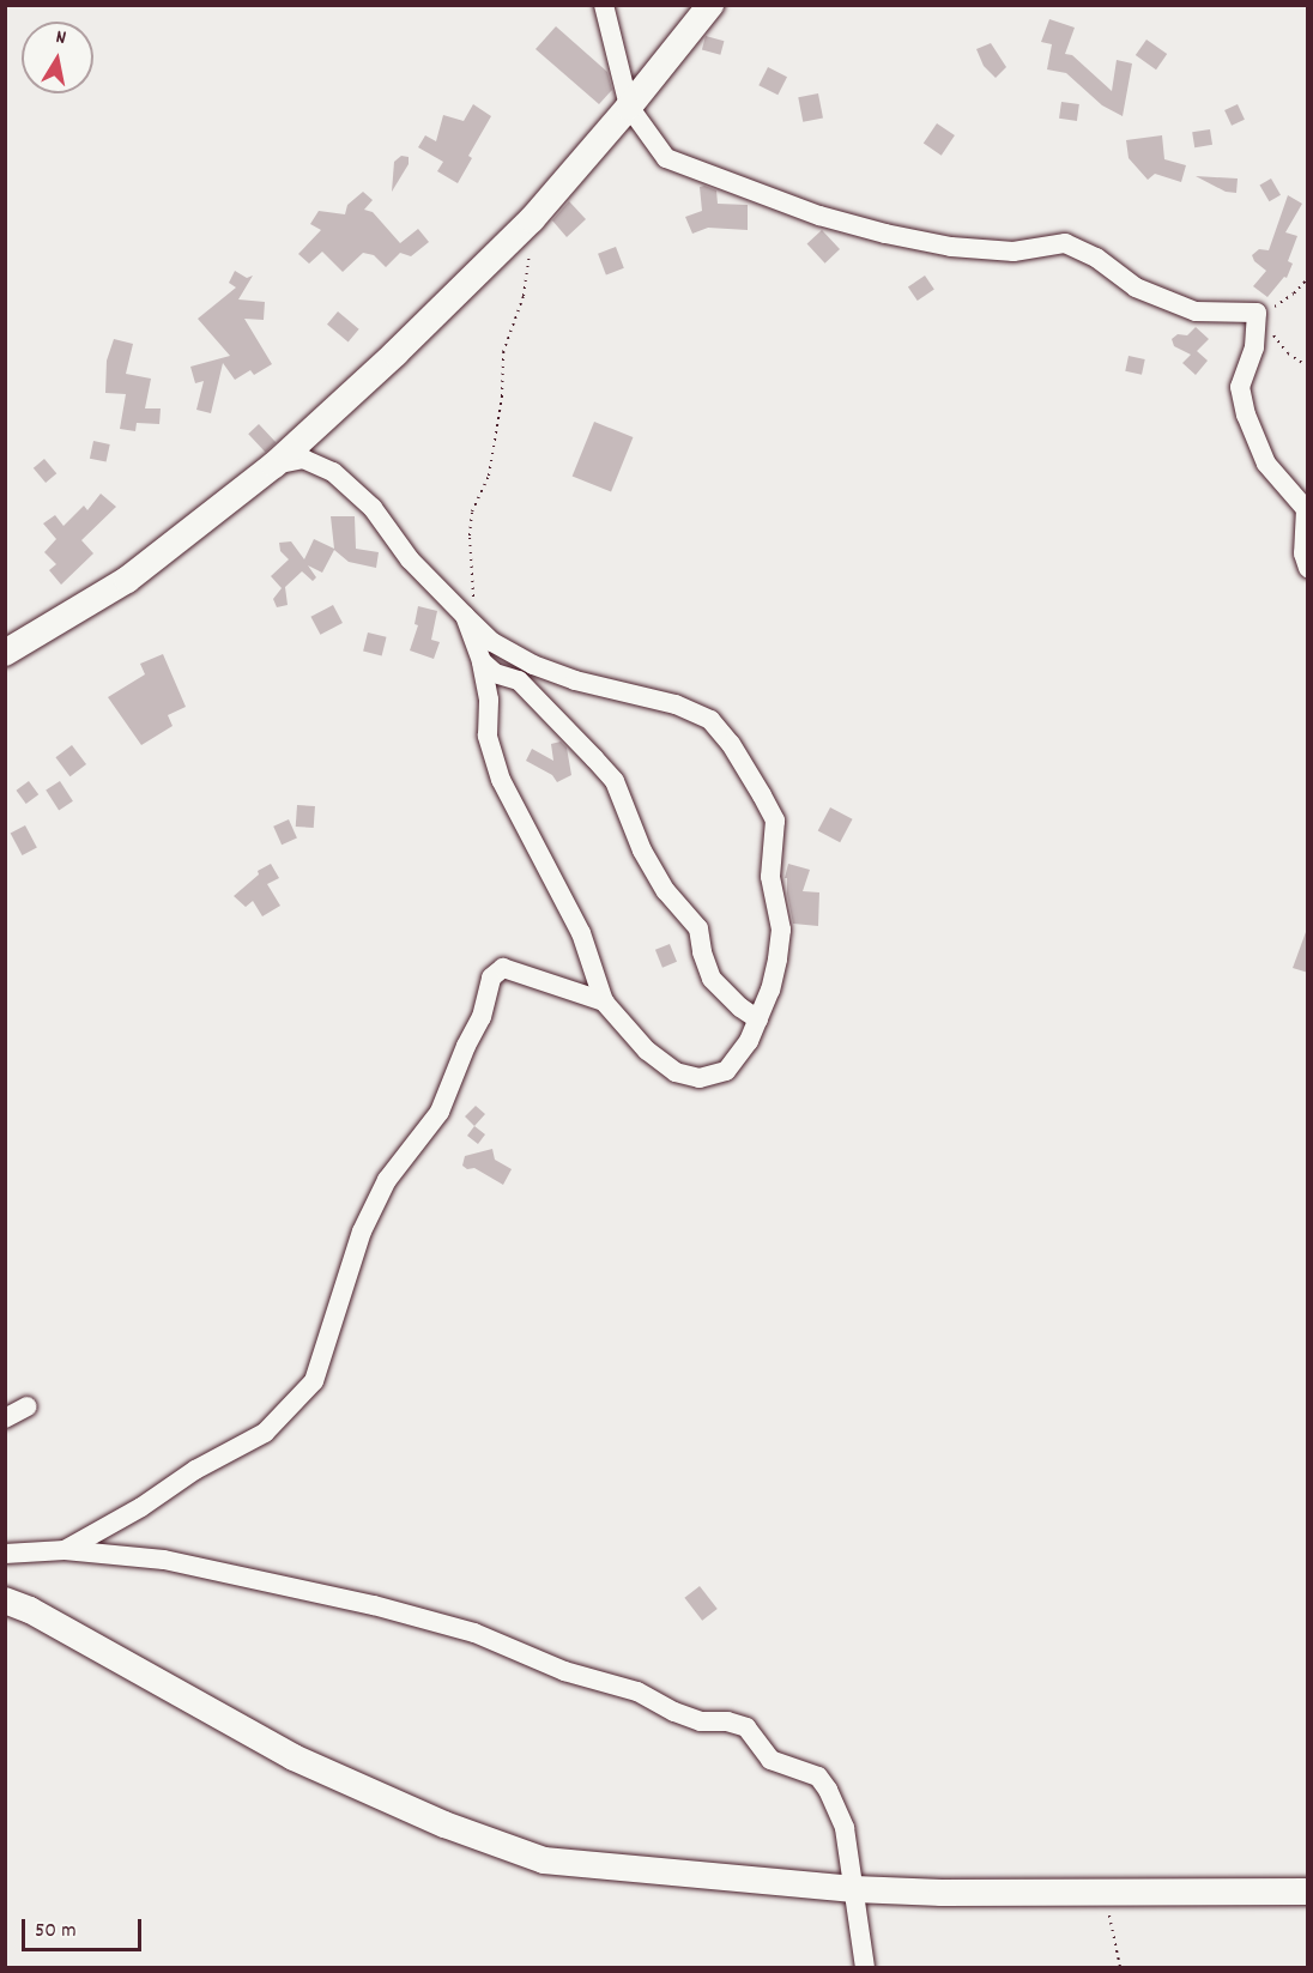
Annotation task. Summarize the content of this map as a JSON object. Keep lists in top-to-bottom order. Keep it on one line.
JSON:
{"scale_bar":"50 m","north":"top"}
